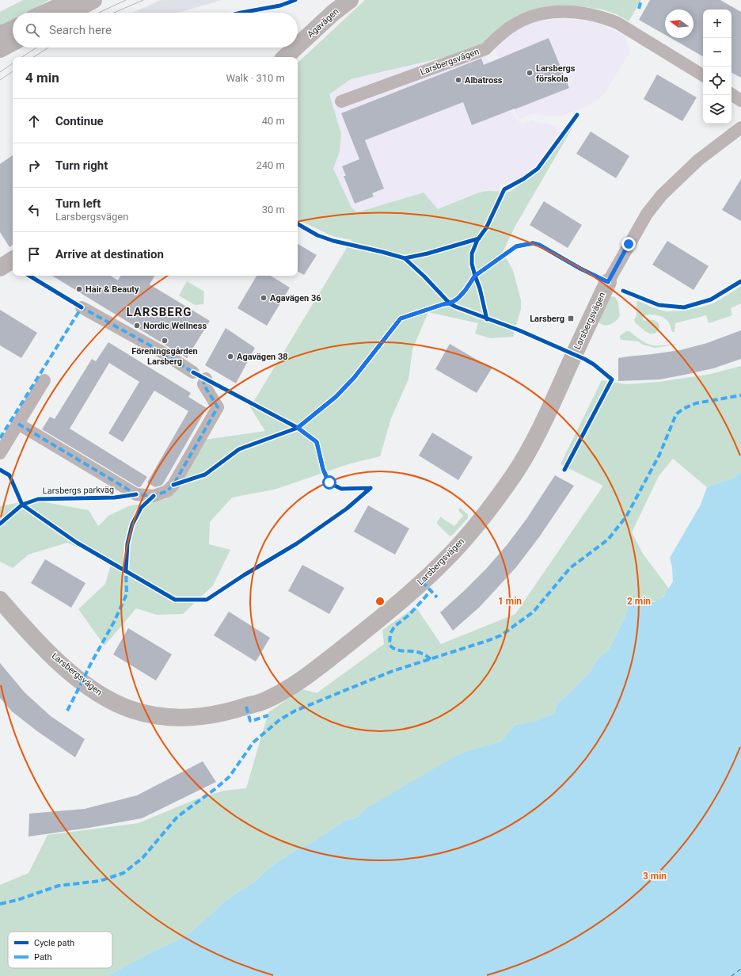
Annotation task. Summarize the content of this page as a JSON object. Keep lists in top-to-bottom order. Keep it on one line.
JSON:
{"streets":{"street":["Agavägen","Larsbergsvägen","Larsbergs parkväg"]},"districts":["LARSBERG"],"places":{"other":["Larsbergs förskola","Albatross","Hair & Beauty","Agavägen 36","Nordic Wellness","Föreningsgården Larsberg","Agavägen 38"],"transit":["Larsberg"]},"legend":["Cycle path","Path"],"north":"left","page":{"map_buttons":["+","−"],"search":"Search here","heading":["4 min","Walk · 310 m"],"list":[["Continue","40 m"],["Turn right","240 m"],["Turn left","Larsbergsvägen","30 m"],"Arrive at destination"]},"rings":["1 min","2 min","3 min"]}
